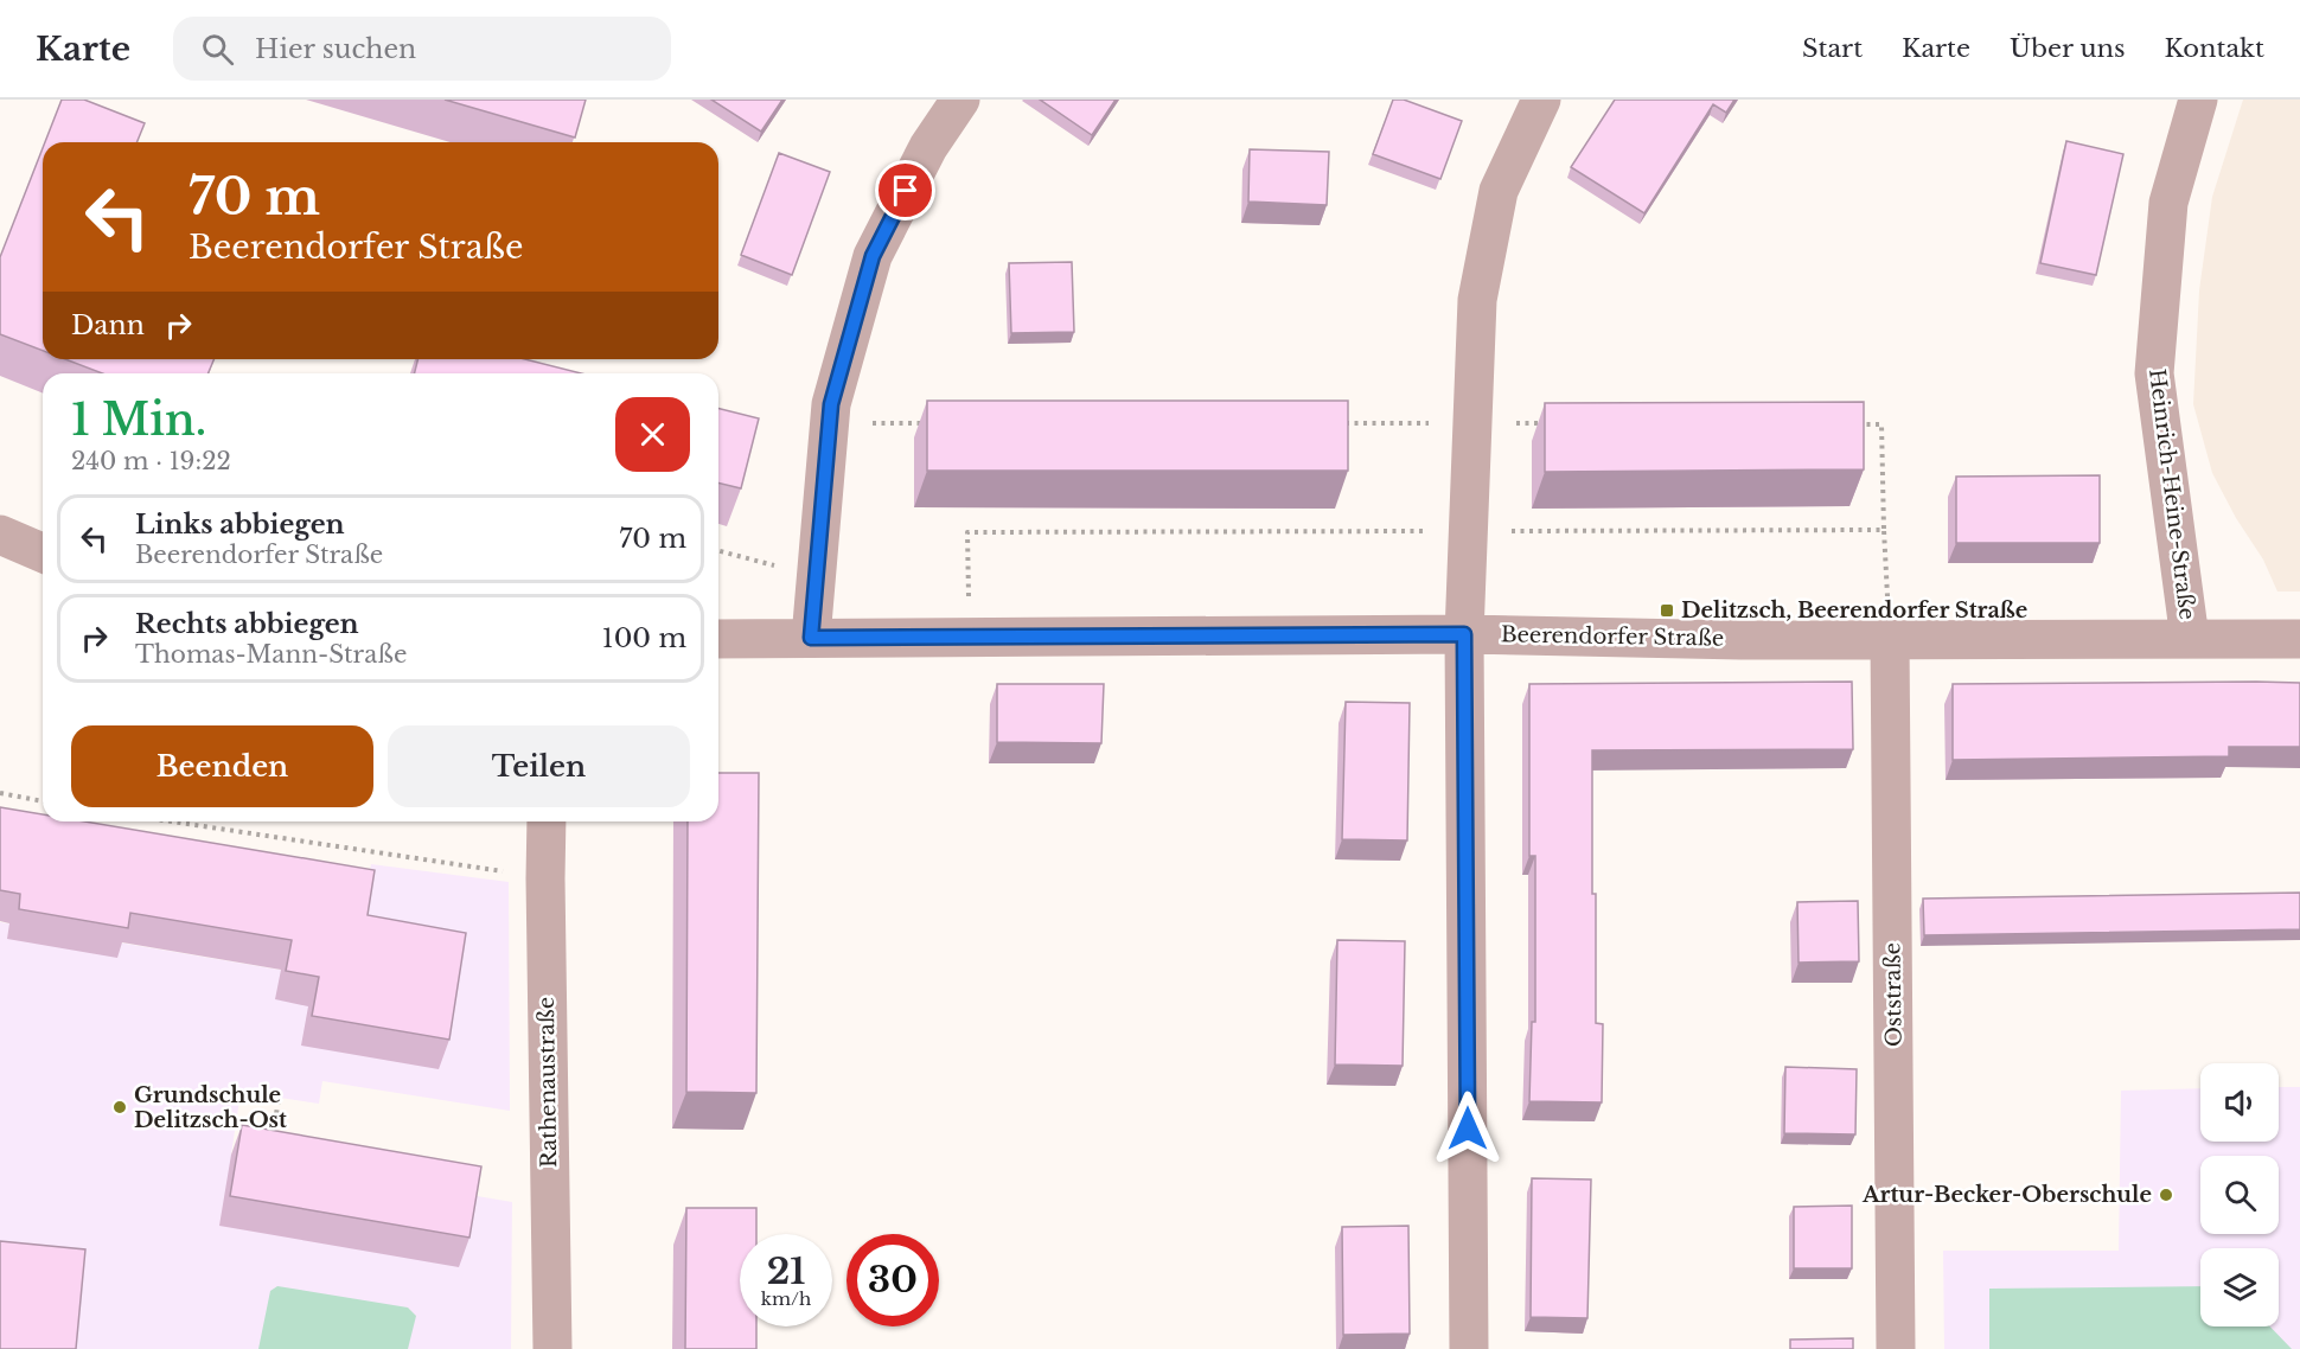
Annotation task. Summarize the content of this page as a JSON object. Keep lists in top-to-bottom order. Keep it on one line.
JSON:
{"streets":{"street":["Heinrich-Heine-Straße","Beerendorfer Straße","Oststraße","Rathenaustraße"]},"crossings":[["Heinrich-Heine-Straße","Beerendorfer Straße"],["Beerendorfer Straße","Oststraße"]],"places":{"transit":["Delitzsch, Beerendorfer Straße"],"other":["Grundschule Delitzsch-Ost","Artur-Becker-Oberschule"]},"page":{"header":"Karte","search":"Hier suchen","nav":["Start","Karte","Über uns","Kontakt"],"turn":["70 m","Beerendorfer Straße"],"then":"Dann","heading":["1 Min.","240 m · 19:22"],"list":[{"name":"Links abbiegen","note":"Beerendorfer Straße","value":"70 m"},{"name":"Rechts abbiegen","note":"Thomas-Mann-Straße","value":"100 m"}],"buttons":["Beenden","Teilen"],"speed":"21 km/h","limit":"30"}}
